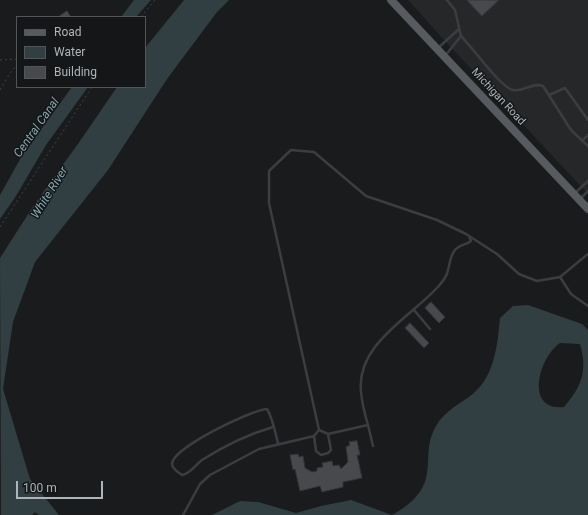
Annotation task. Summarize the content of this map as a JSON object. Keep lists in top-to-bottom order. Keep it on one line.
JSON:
{"streets":{"main road":["Michigan Road"]},"water":["Central Canal","White River"],"legend":["Road","Water","Building"],"scale_bar":"100 m"}
